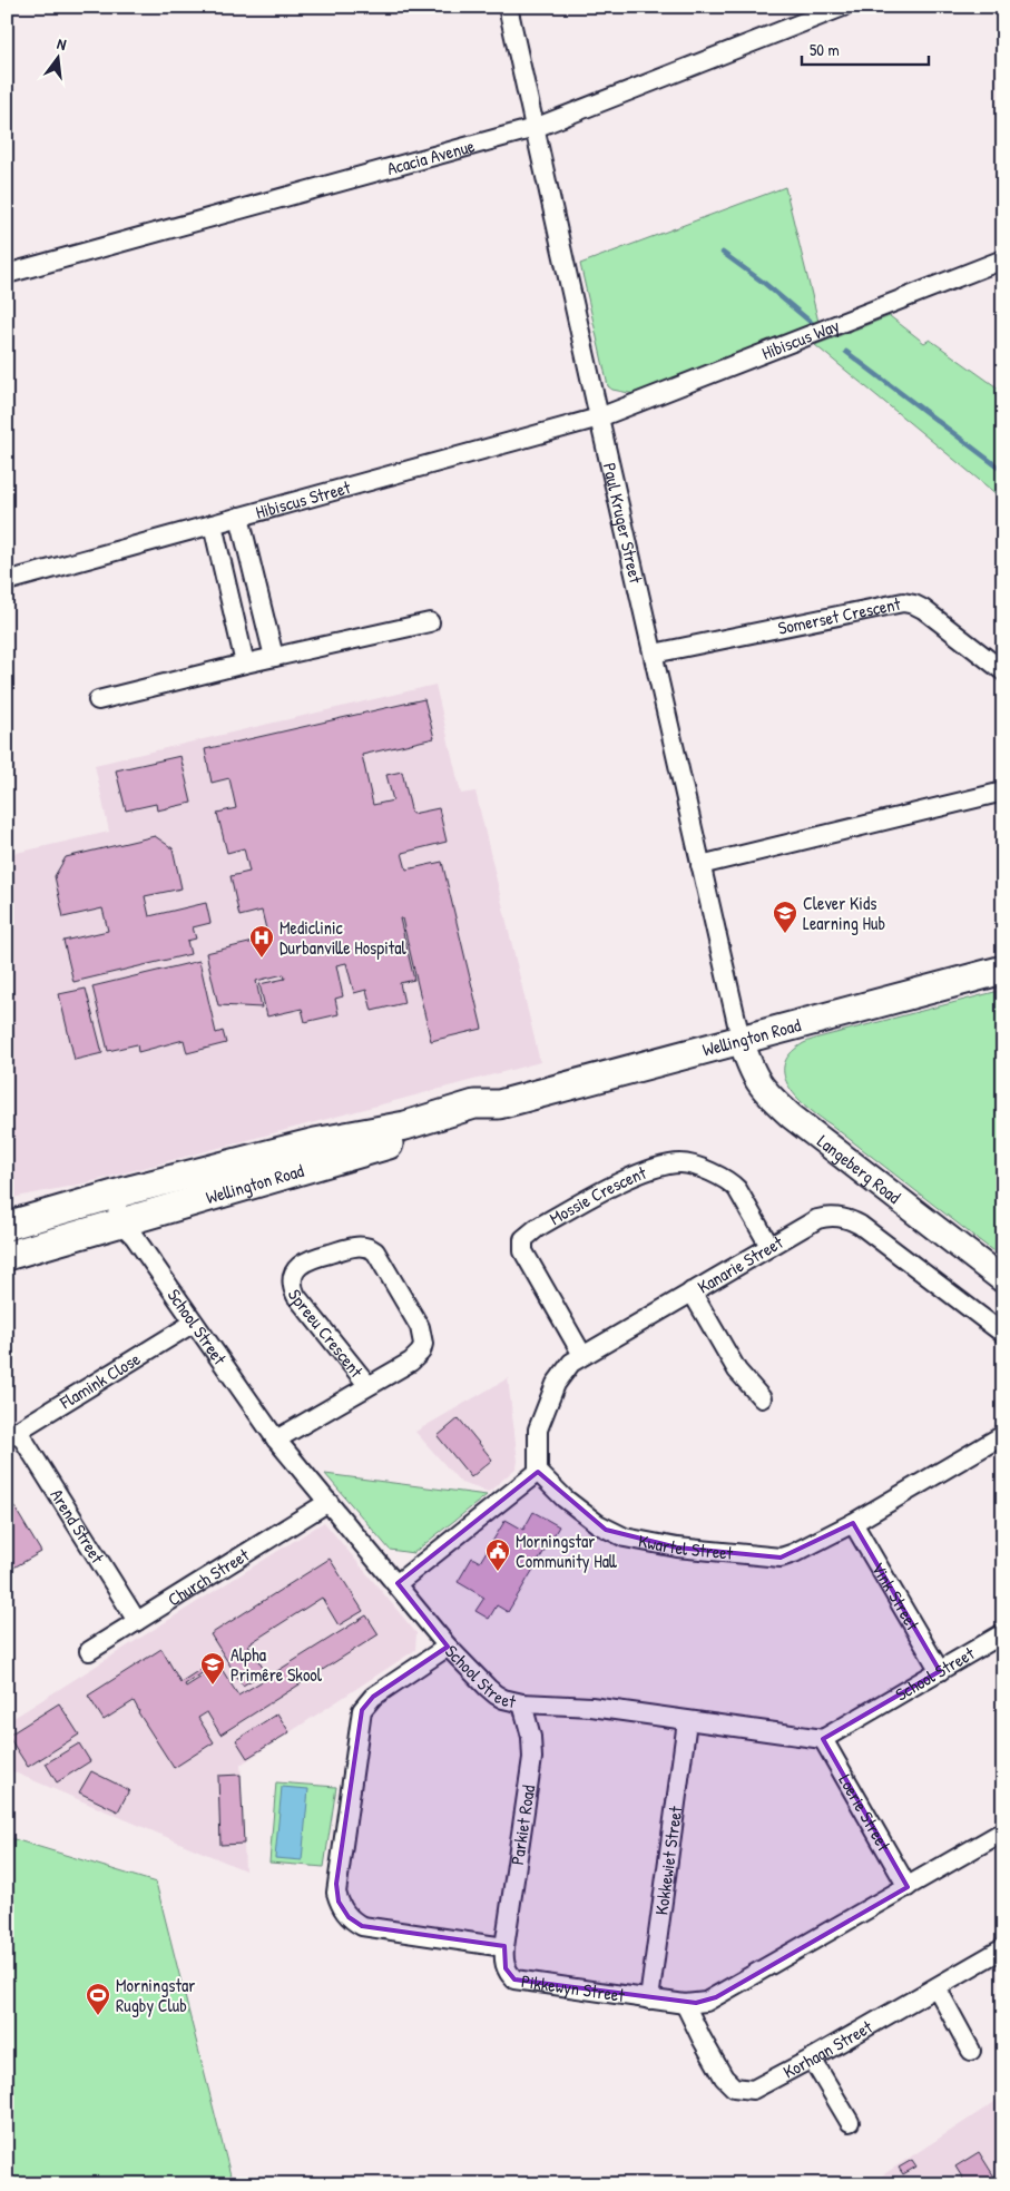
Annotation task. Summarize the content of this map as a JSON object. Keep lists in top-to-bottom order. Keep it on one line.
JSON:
{"streets":{"main road":["Wellington Road","Langeberg Road"],"street":["Acacia Avenue","Hibiscus Way","Hibiscus Street","Paul Kruger Street","Somerset Crescent","Mossie Crescent","Kanarie Street","School Street","Spreeu Crescent","Flamink Close","Arend Street","Kwartel Street","Church Street","Vink Street","Loerie Street","Parkiet Road","Kokkewiet Street","Pikkewyn Street","Korhaan Street"]},"crossings":[["Acacia Avenue","Paul Kruger Street"],["Hibiscus Way","Hibiscus Street"],["Hibiscus Way","Paul Kruger Street"],["Hibiscus Street","Paul Kruger Street"],["Paul Kruger Street","Somerset Crescent"],["Paul Kruger Street","Wellington Road"],["Paul Kruger Street","Langeberg Road"],["Wellington Road","Langeberg Road"],["Wellington Road","School Street"],["Mossie Crescent","Kanarie Street"],["Kanarie Street","Kwartel Street"],["School Street","Spreeu Crescent"],["School Street","Flamink Close"],["School Street","Church Street"],["School Street","Vink Street"],["School Street","Loerie Street"],["School Street","Parkiet Road"],["School Street","Kokkewiet Street"],["Flamink Close","Arend Street"],["Arend Street","Church Street"],["Kwartel Street","Vink Street"],["Loerie Street","Pikkewyn Street"],["Parkiet Road","Pikkewyn Street"],["Kokkewiet Street","Pikkewyn Street"],["Pikkewyn Street","Korhaan Street"]],"places":{"school or university":["Clever Kids Learning Hub","Alpha Primêre Skool"],"hospital":["Mediclinic Durbanville Hospital"],"public building":["Morningstar Community Hall"],"sports":["Morningstar Rugby Club"]},"scale_bar":"50 m","north":"top"}
